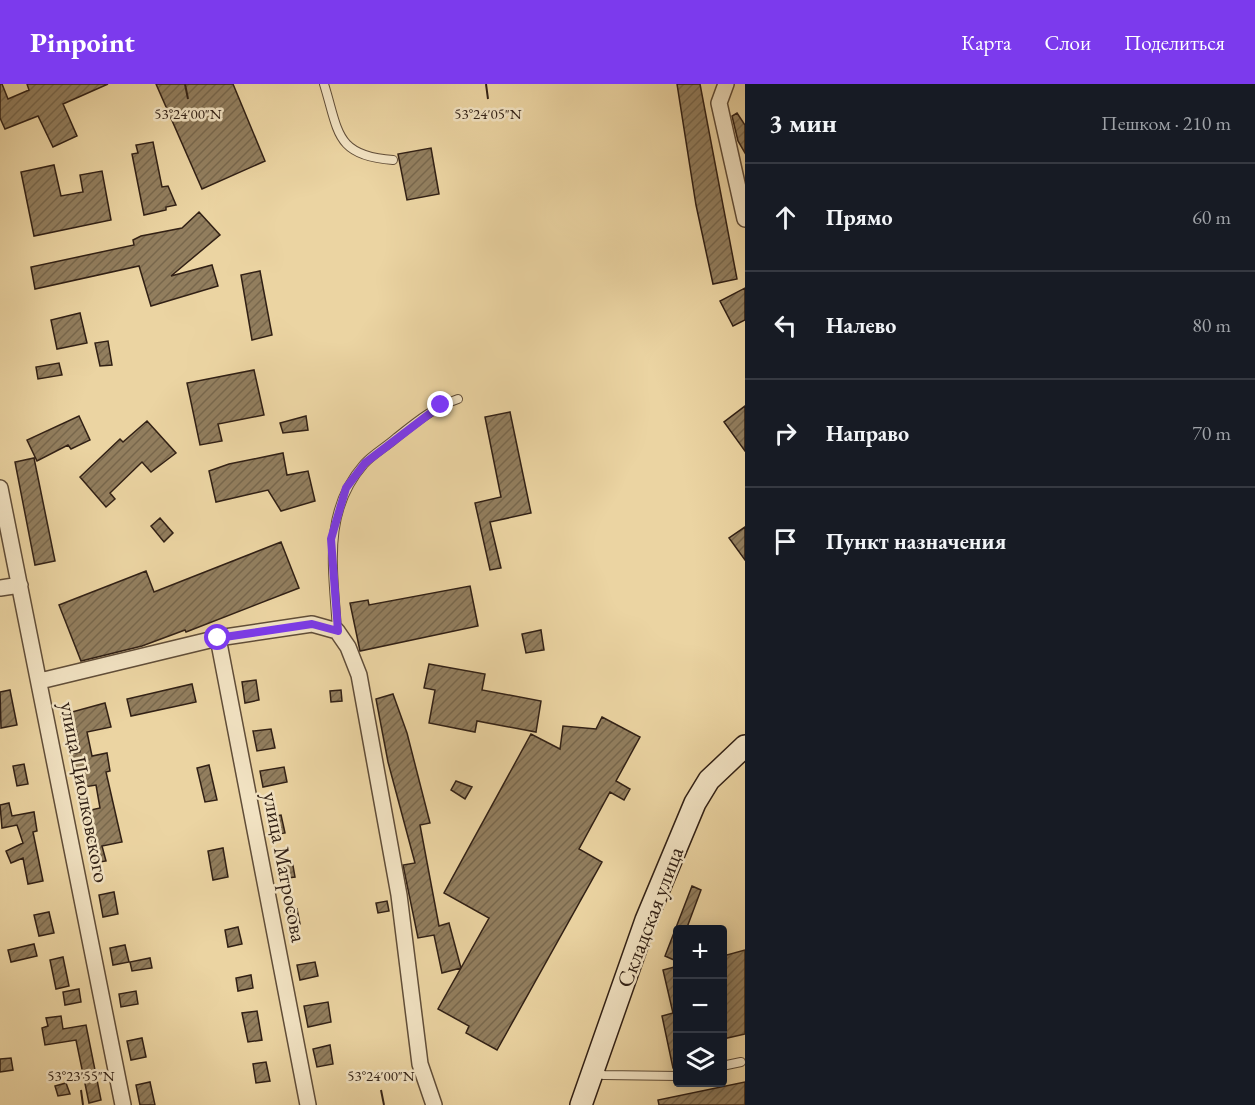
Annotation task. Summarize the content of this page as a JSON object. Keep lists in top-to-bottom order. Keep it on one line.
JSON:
{"streets":{"street":["улица Циолковского","улица Матросова","Складская улица"]},"page":{"header":"Pinpoint","nav":["Карта","Слои","Поделиться"],"heading":["3 мин","Пешком · 210 m"],"list":[["Прямо","60 m"],["Налево","80 m"],["Направо","70 m"],"Пункт назначения"],"map_buttons":["+","−"]},"coordinates":["53°24'00\"N","53°24'05\"N","53°23'55\"N"]}
